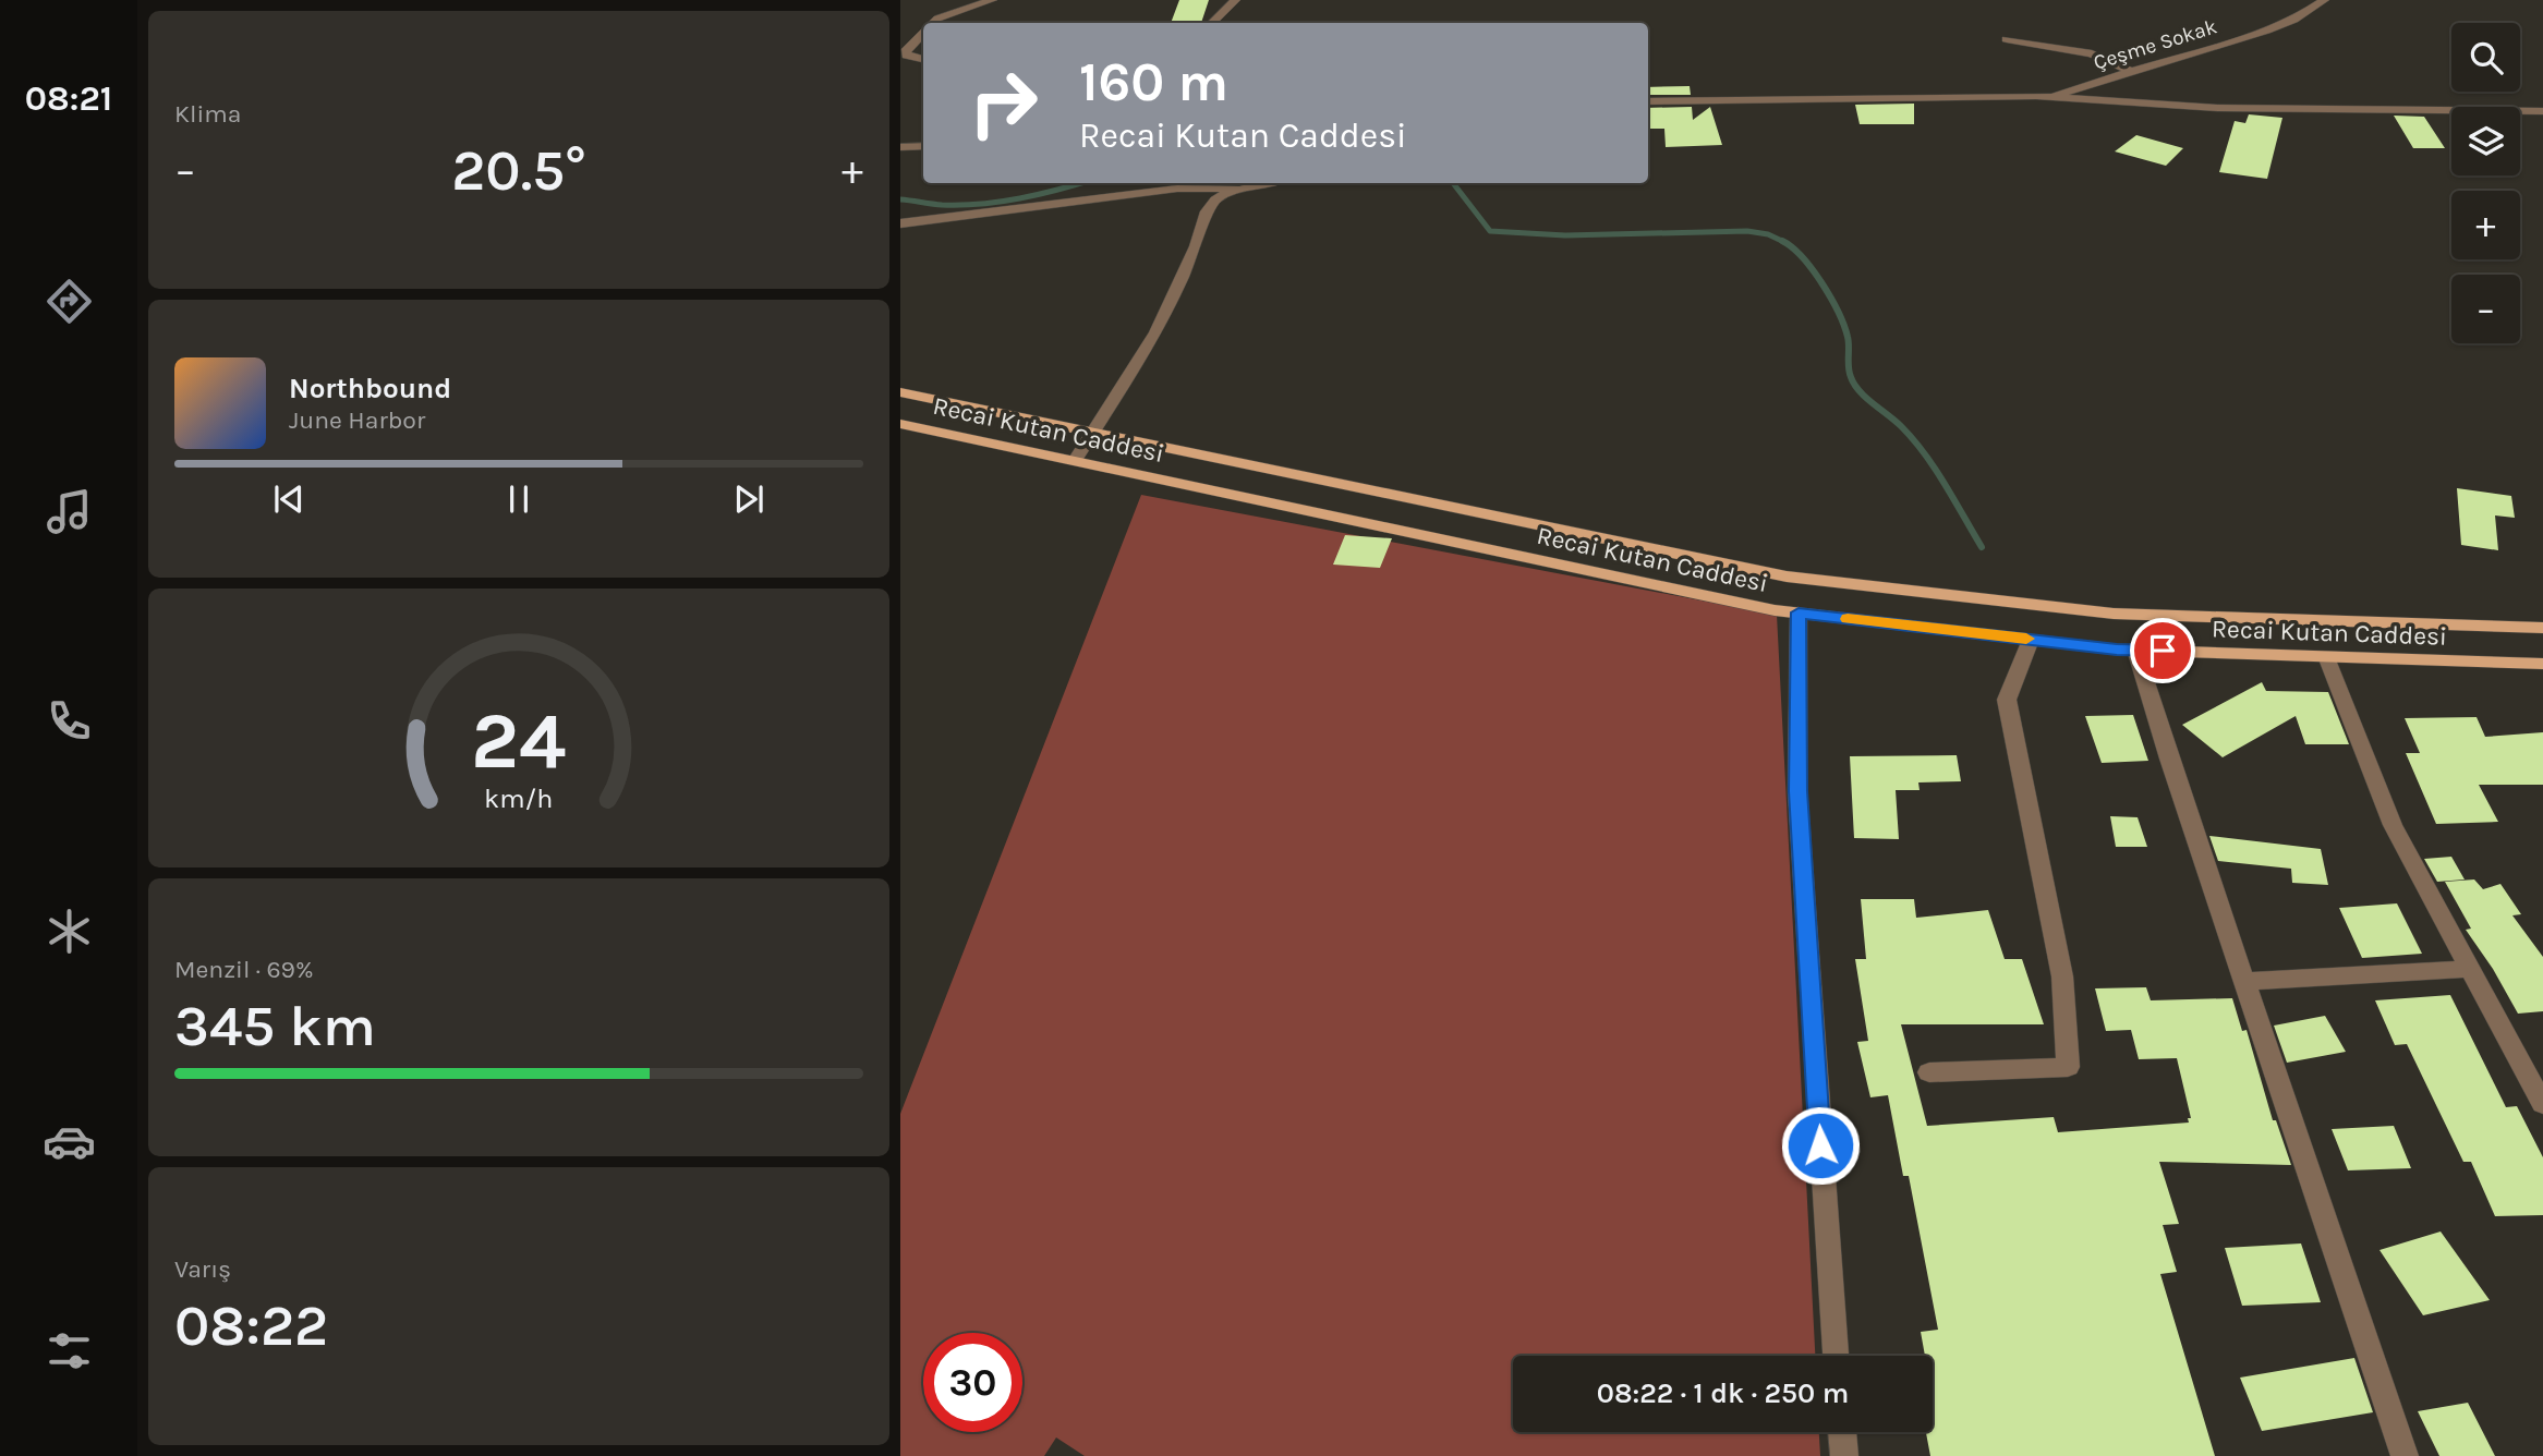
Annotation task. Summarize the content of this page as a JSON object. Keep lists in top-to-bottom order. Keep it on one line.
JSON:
{"streets":{"main road":["Recai Kutan Caddesi"],"street":["Çeşme Sokak"]},"page":{"tabs":"08:21","tile":["Klima",["Menzil · 69%","345 km"],["Varış","08:22"]],"map_buttons":["+","−"],"turn":["160 m","Recai Kutan Caddesi"],"heat":["−","20.5°","+"],"song":["Northbound","June Harbor"],"limit":"30","trip":"08:22 · 1 dk · 250 m","gauge":["24","km/h"]}}
